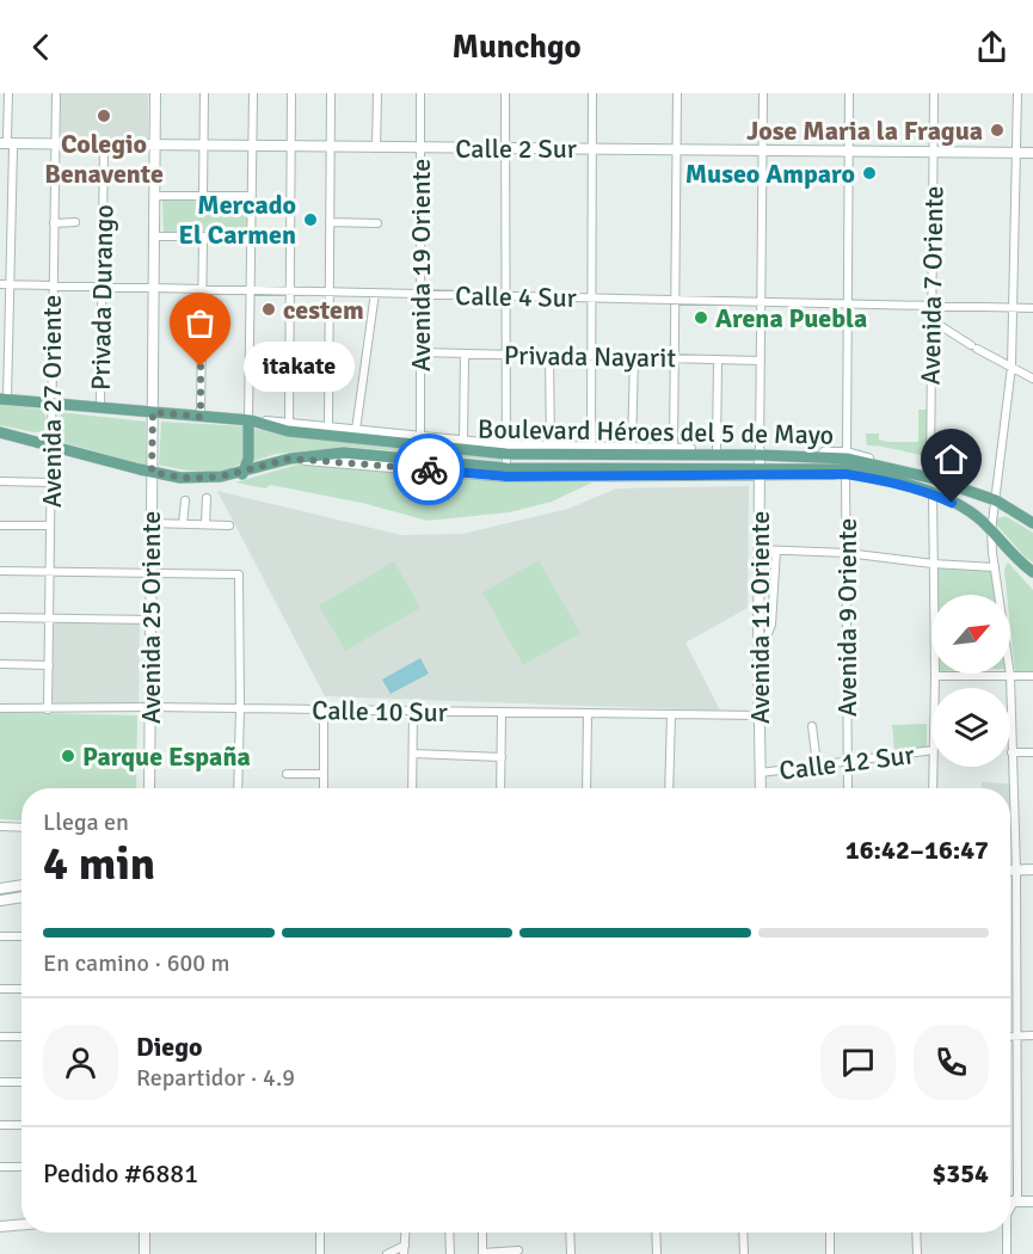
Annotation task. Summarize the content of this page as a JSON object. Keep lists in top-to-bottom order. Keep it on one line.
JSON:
{"streets":{"main road":["Boulevard Héroes del 5 de Mayo"],"street":["Calle 2 Sur","Avenida 19 Oriente","Avenida 7 Oriente","Calle 4 Sur","Privada Durango","Privada Nayarit","Avenida 27 Oriente","Avenida 25 Oriente","Avenida 11 Oriente","Avenida 9 Oriente","Calle 10 Sur","Calle 12 Sur"]},"crossings":[["Calle 2 Sur","Avenida 19 Oriente"],["Calle 2 Sur","Avenida 7 Oriente"],["Calle 2 Sur","Privada Durango"],["Calle 2 Sur","Avenida 27 Oriente"],["Calle 2 Sur","Avenida 25 Oriente"],["Calle 2 Sur","Avenida 11 Oriente"],["Calle 2 Sur","Avenida 9 Oriente"],["Avenida 19 Oriente","Calle 4 Sur"],["Avenida 19 Oriente","Privada Nayarit"],["Avenida 19 Oriente","Boulevard Héroes del 5 de Mayo"],["Avenida 7 Oriente","Calle 4 Sur"],["Avenida 7 Oriente","Boulevard Héroes del 5 de Mayo"],["Calle 4 Sur","Privada Durango"],["Calle 4 Sur","Avenida 27 Oriente"],["Calle 4 Sur","Avenida 25 Oriente"],["Calle 4 Sur","Avenida 11 Oriente"],["Calle 4 Sur","Avenida 9 Oriente"],["Privada Durango","Boulevard Héroes del 5 de Mayo"],["Privada Nayarit","Avenida 11 Oriente"],["Avenida 27 Oriente","Boulevard Héroes del 5 de Mayo"],["Avenida 27 Oriente","Calle 10 Sur"],["Boulevard Héroes del 5 de Mayo","Avenida 25 Oriente"],["Boulevard Héroes del 5 de Mayo","Avenida 11 Oriente"],["Boulevard Héroes del 5 de Mayo","Avenida 9 Oriente"],["Avenida 25 Oriente","Calle 10 Sur"],["Avenida 11 Oriente","Calle 10 Sur"],["Avenida 11 Oriente","Calle 12 Sur"],["Avenida 9 Oriente","Calle 12 Sur"]],"places":["Colegio Benavente","Jose Maria la Fragua","Museo Amparo","Mercado El Carmen","cestem","Arena Puebla","itakate","Parque España"],"north":"top right","page":{"header":"Munchgo","bubble":"itakate","heading":["4 min","Llega en","16:42–16:47"],"panel":["Diego","Repartidor · 4.9","Pedido #6881","$354"],"bar":"En camino · 600 m"}}
